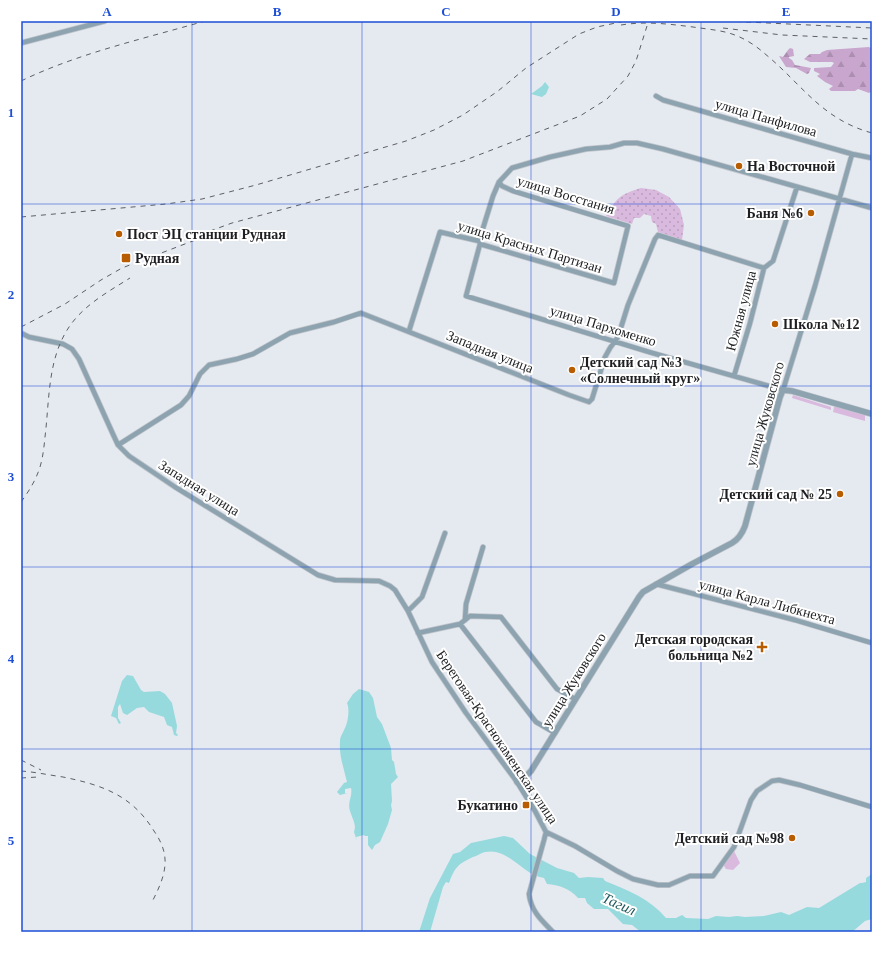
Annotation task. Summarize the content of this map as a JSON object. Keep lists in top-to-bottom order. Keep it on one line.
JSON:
{"streets":{"street":["улица Панфилова","улица Восстания","улица Красных Партизан","Южная улица","улица Пархоменко","Западная улица","улица Жуковского","улица Карла Либкнехта","Береговая-Краснокаменская улица"]},"crossings":[["улица Панфилова","улица Жуковского"],["улица Восстания","улица Красных Партизан"],["улица Красных Партизан","улица Пархоменко"],["улица Красных Партизан","Западная улица"],["Южная улица","улица Пархоменко"],["улица Пархоменко","Западная улица"],["улица Пархоменко","улица Жуковского"],["Западная улица","Береговая-Краснокаменская улица"],["улица Жуковского","улица Карла Либкнехта"],["улица Жуковского","Береговая-Краснокаменская улица"]],"water":["Тагил"],"places":{"other":["На Восточной","Баня №6","Пост ЭЦ станции Рудная","Школа №12","Детский сад №3 «Солнечный круг»","Детский сад № 25","Детский сад №98"],"transit":["Рудная","Букатино"],"health":["Детская городская больница №2"]},"grid":{"columns":["A","B","C","D","E"],"rows":["1","2","3","4","5"]}}
